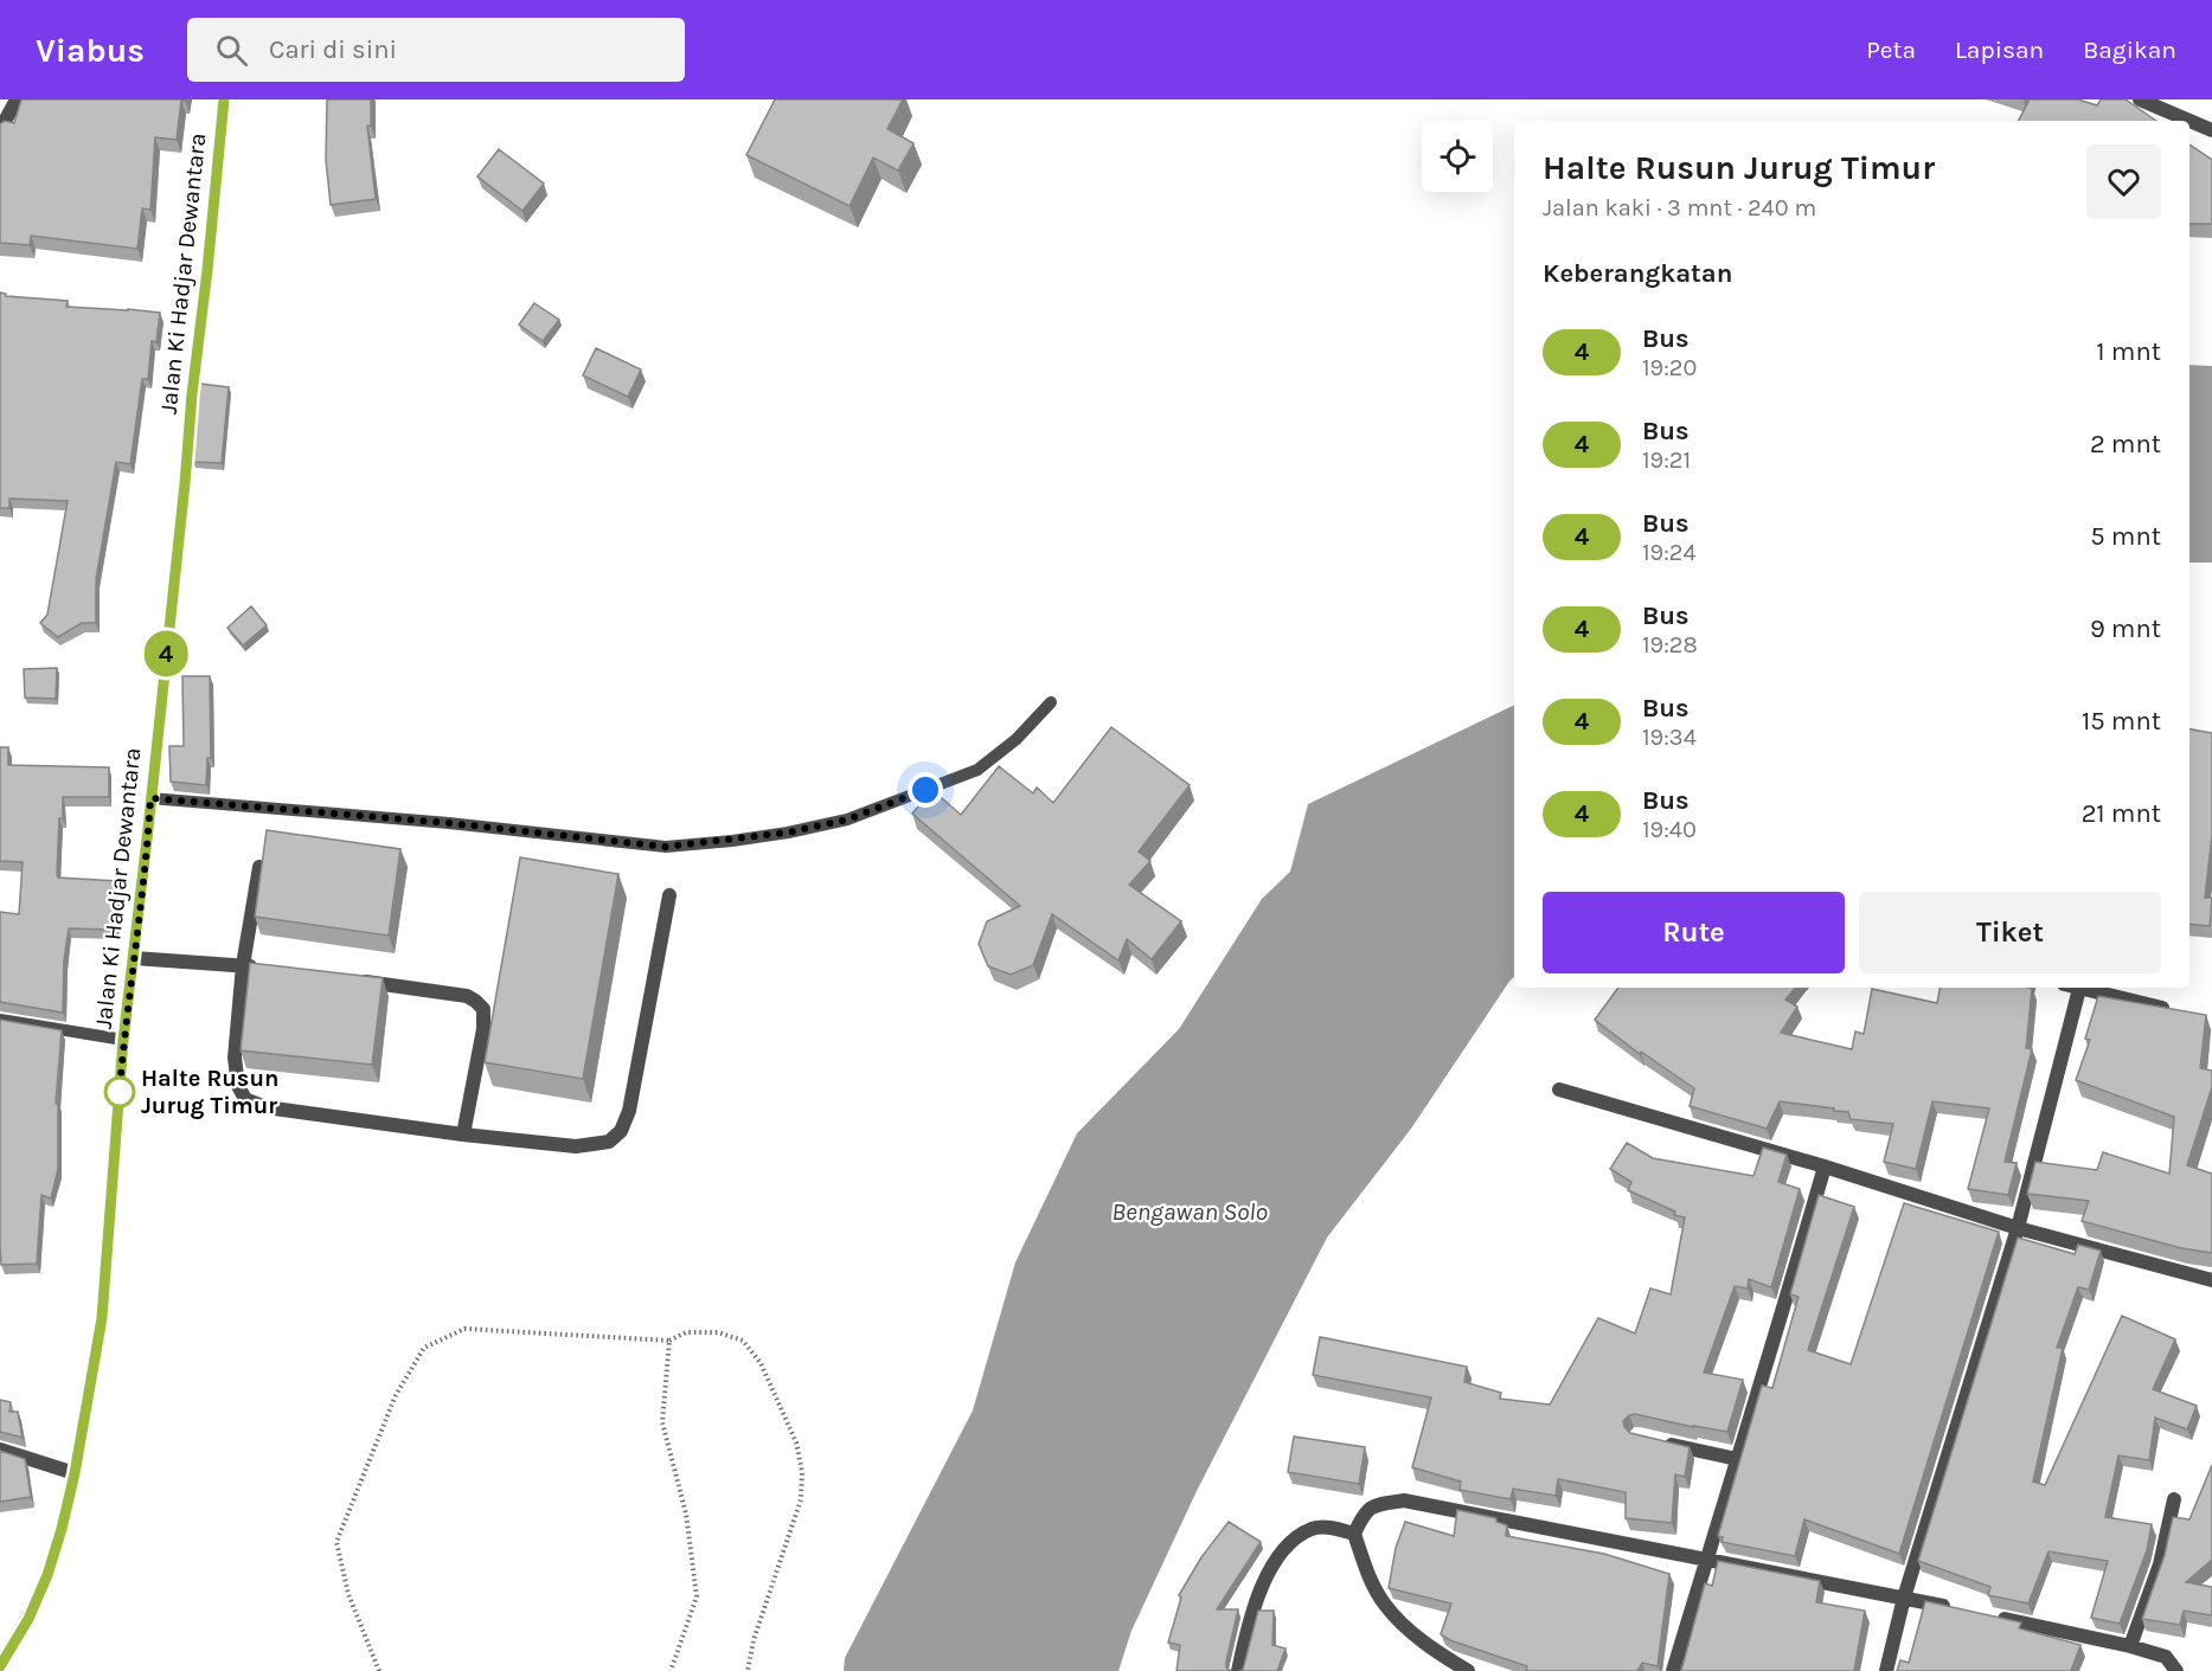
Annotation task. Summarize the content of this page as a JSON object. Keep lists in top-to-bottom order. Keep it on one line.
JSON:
{"streets":{"main road":["Jalan Ki Hadjar Dewantara"]},"water":["Bengawan Solo"],"places":["Halte Rusun Jurug Timur"],"lines":["bus line 4"],"page":{"header":"Viabus","search":"Cari di sini","nav":["Peta","Lapisan","Bagikan"],"on_map":"4","heading":[["Halte Rusun Jurug Timur","Jalan kaki · 3 mnt · 240 m"],"Keberangkatan"],"list":[{"mark":"4","name":"Bus","note":"19:20","value":"1 mnt"},{"mark":"4","name":"Bus","note":"19:21","value":"2 mnt"},{"mark":"4","name":"Bus","note":"19:24","value":"5 mnt"},{"mark":"4","name":"Bus","note":"19:28","value":"9 mnt"},{"mark":"4","name":"Bus","note":"19:34","value":"15 mnt"},{"mark":"4","name":"Bus","note":"19:40","value":"21 mnt"}],"buttons":["Rute","Tiket"]}}
